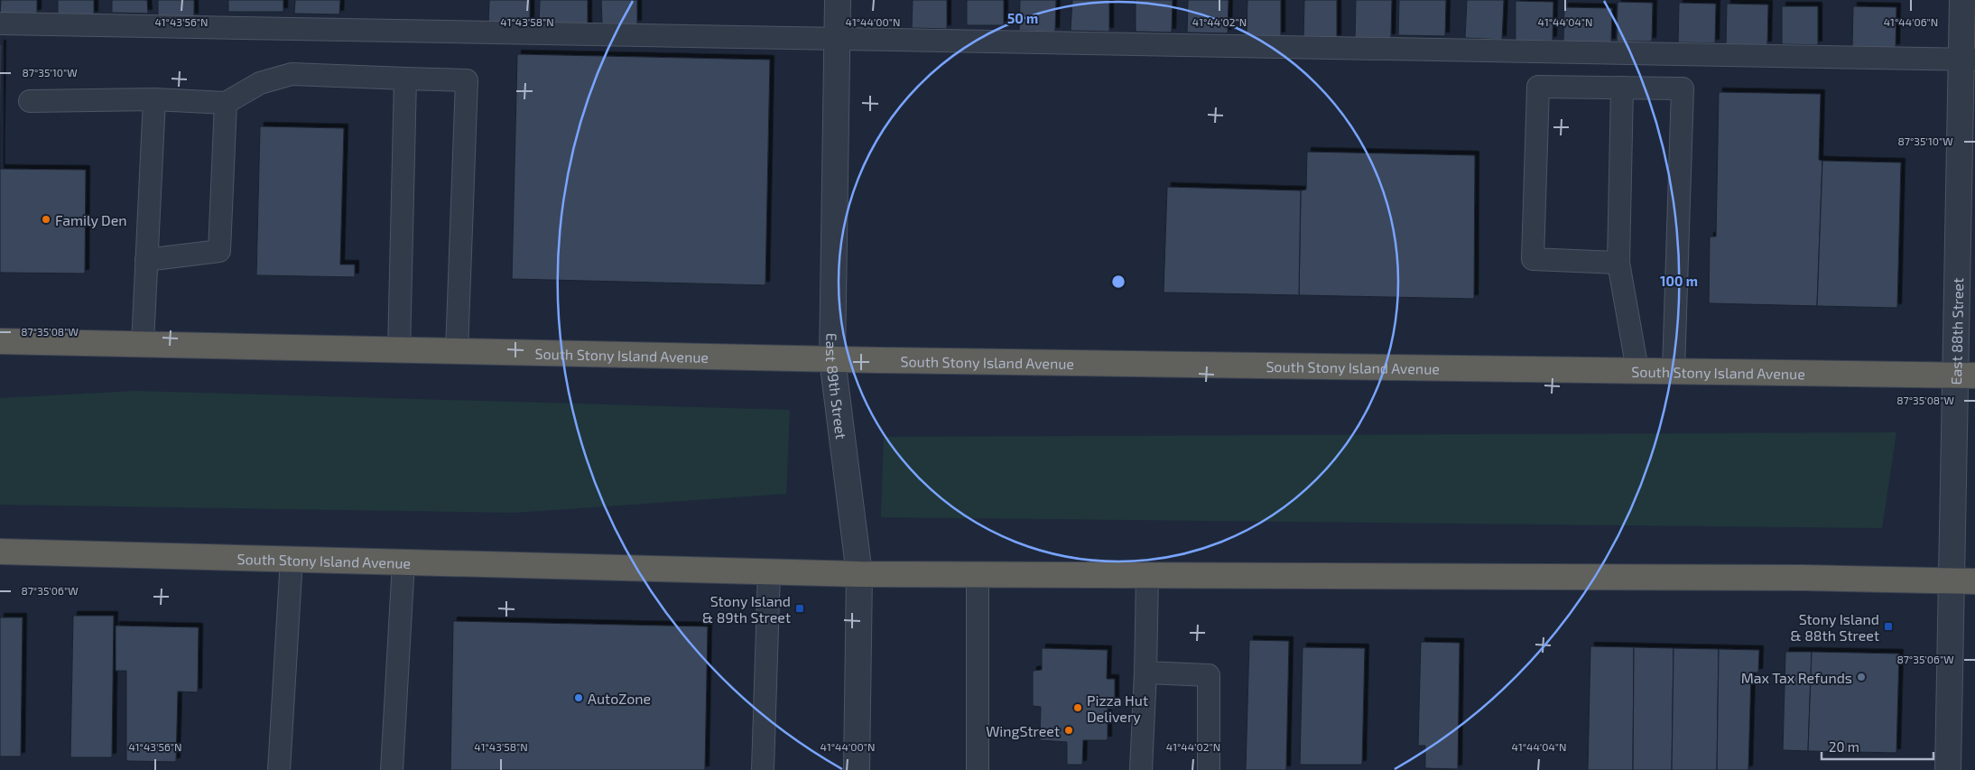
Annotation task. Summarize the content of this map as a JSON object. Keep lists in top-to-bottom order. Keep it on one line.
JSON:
{"streets":{"highway":["South Stony Island Avenue"],"street":["East 88th Street","East 89th Street"]},"crossings":[["East 88th Street","South Stony Island Avenue"],["South Stony Island Avenue","East 89th Street"]],"places":{"other":["Family Den","Max Tax Refunds","AutoZone","Pizza Hut Delivery","WingStreet"],"transit":["Stony Island & 89th Street","Stony Island & 88th Street"]},"scale_bar":"20 m","coordinates":["41°43'56\"N","41°43'58\"N","41°44'00\"N","41°44'02\"N","41°44'04\"N","41°44'06\"N","87°35'10\"W","87°35'08\"W","87°35'06\"W"],"rings":["50 m","100 m"]}
